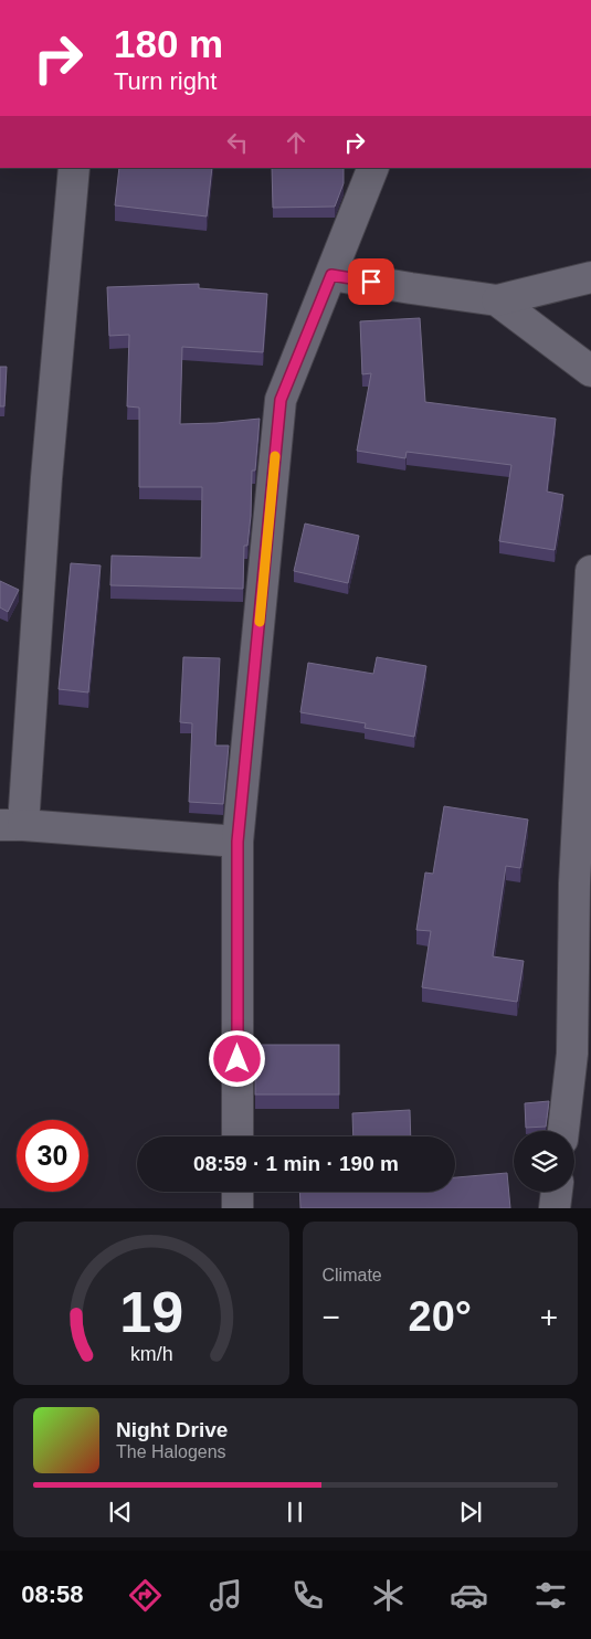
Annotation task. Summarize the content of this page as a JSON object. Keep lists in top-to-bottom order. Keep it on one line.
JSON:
{"page":{"turn":["180 m","Turn right"],"limit":"30","trip":"08:59 · 1 min · 190 m","tile":"Climate","heat":["−","20°","+"],"song":["Night Drive","The Halogens"],"tabs":"08:58","gauge":["19","km/h"]}}
